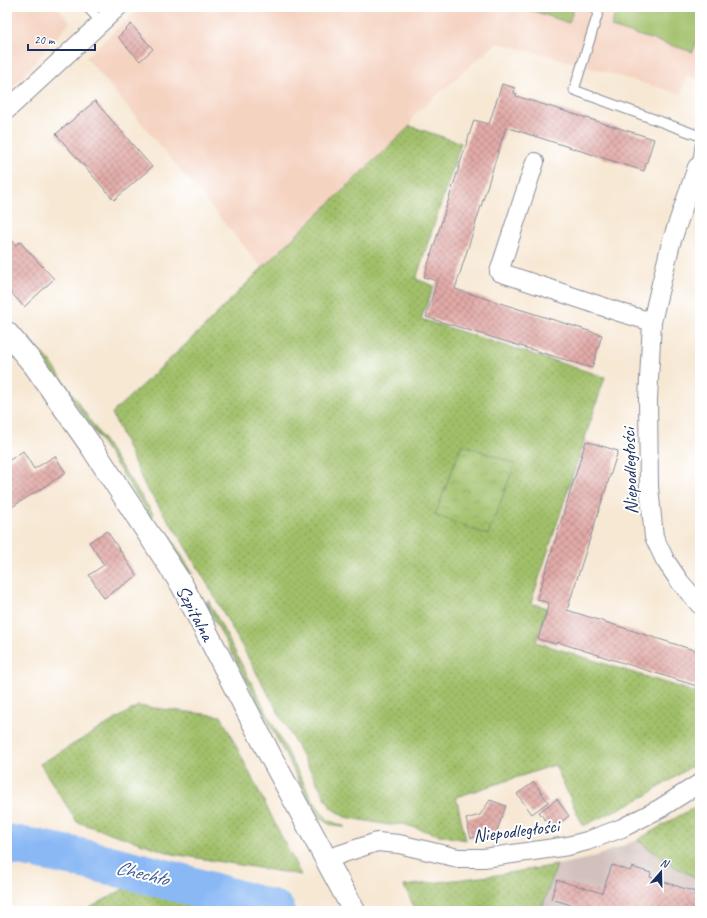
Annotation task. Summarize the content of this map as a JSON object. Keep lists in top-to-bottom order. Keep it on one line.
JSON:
{"streets":{"street":["Niepodległości","Szpitalna"]},"crossings":[["Niepodległości","Szpitalna"]],"water":["Chechło"],"scale_bar":"20 m","north":"top"}
